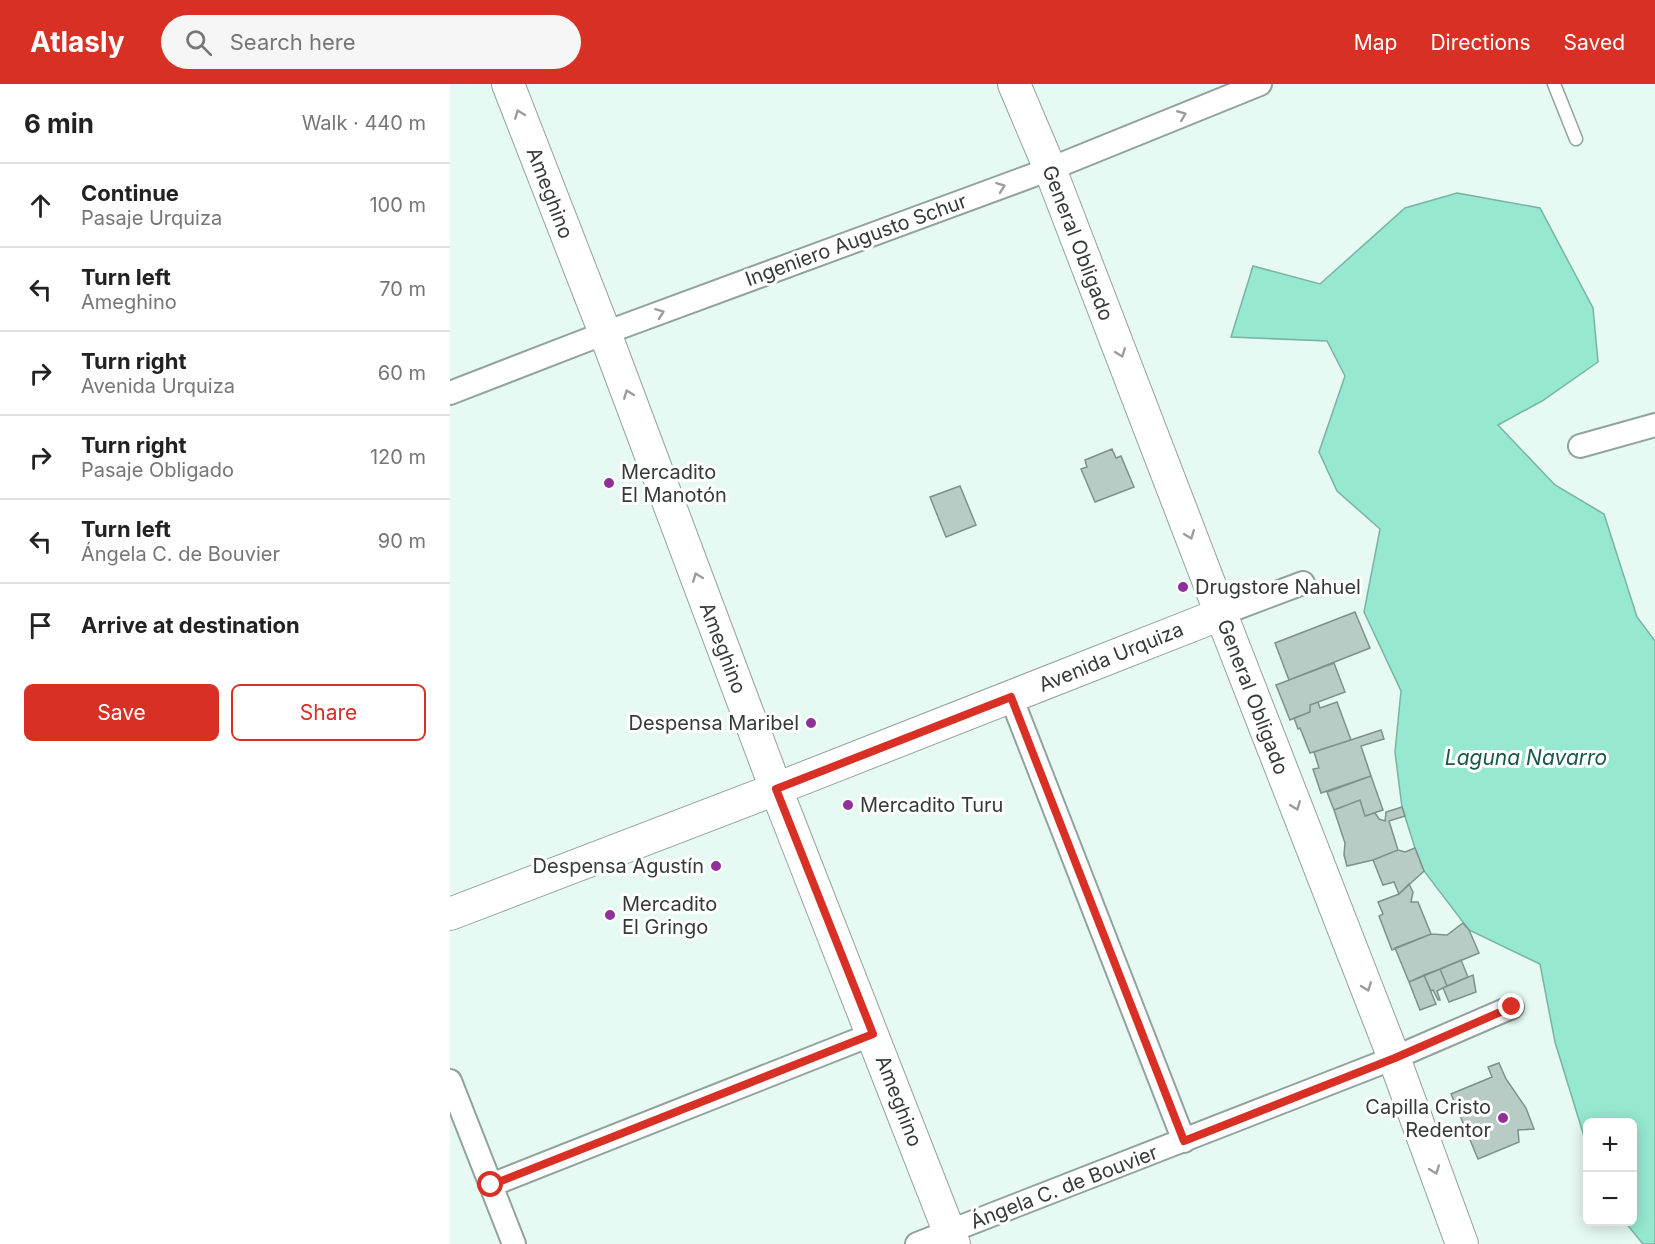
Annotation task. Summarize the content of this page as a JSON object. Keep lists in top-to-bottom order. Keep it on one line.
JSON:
{"streets":{"street":["Ameghino","Ingeniero Augusto Schur","General Obligado","Avenida Urquiza","Ángela C. de Bouvier"]},"crossings":[["Ameghino","Ingeniero Augusto Schur"],["Ameghino","Avenida Urquiza"],["Ameghino","Ángela C. de Bouvier"],["Ingeniero Augusto Schur","General Obligado"],["General Obligado","Avenida Urquiza"],["General Obligado","Ángela C. de Bouvier"]],"one_way":["Ameghino","Ingeniero Augusto Schur"],"water":["Laguna Navarro"],"places":["Mercadito El Manotón","Drugstore Nahuel","Despensa Maribel","Mercadito Turu","Despensa Agustín","Mercadito El Gringo","Capilla Cristo Redentor"],"page":{"header":"Atlasly","search":"Search here","nav":["Map","Directions","Saved"],"heading":["6 min","Walk · 440 m"],"list":[["Continue","Pasaje Urquiza","100 m"],["Turn left","Ameghino","70 m"],["Turn right","Avenida Urquiza","60 m"],["Turn right","Pasaje Obligado","120 m"],["Turn left","Ángela C. de Bouvier","90 m"],"Arrive at destination"],"buttons":["Save","Share"],"map_buttons":["+","−"]}}
